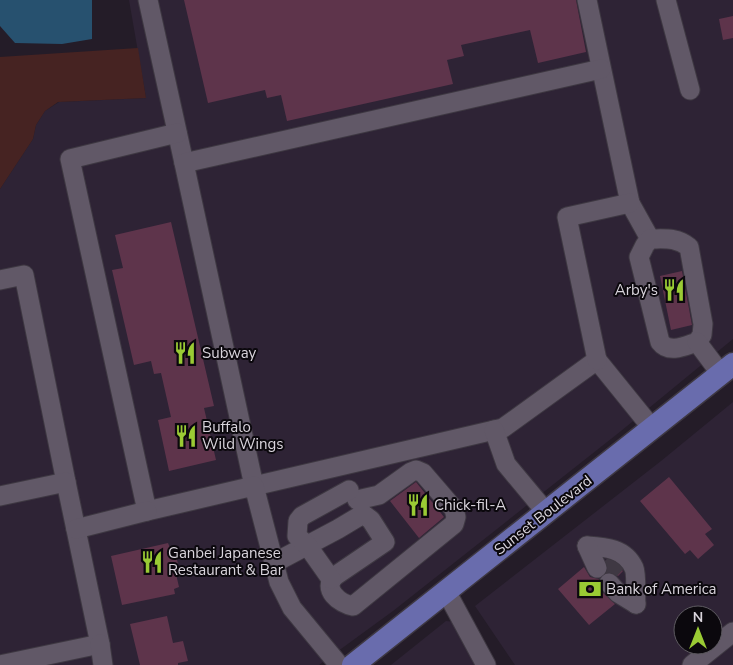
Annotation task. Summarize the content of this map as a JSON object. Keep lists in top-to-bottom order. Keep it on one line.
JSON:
{"streets":{"main road":["Sunset Boulevard"]},"places":{"restaurant":["Arby's","Subway","Buffalo Wild Wings","Chick-fil-A","Ganbei Japanese Restaurant & Bar"],"bank":["Bank of America"]},"north":"top"}
